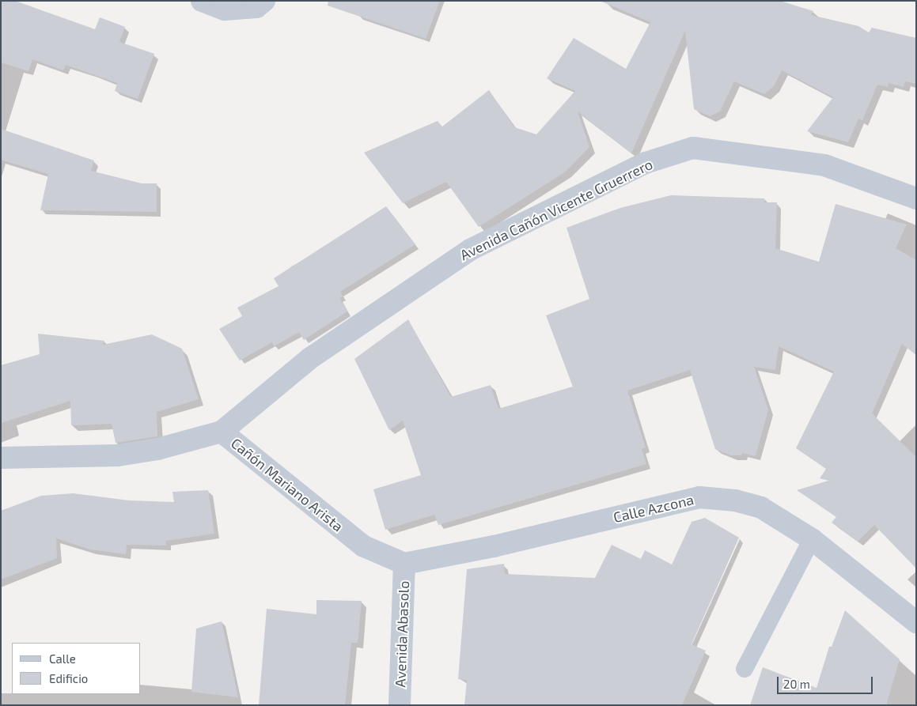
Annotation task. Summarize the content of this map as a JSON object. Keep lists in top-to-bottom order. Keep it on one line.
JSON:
{"streets":{"street":["Avenida Cañón Vicente Gruerrero","Cañón Mariano Arista","Calle Azcona","Avenida Abasolo"]},"crossings":[["Avenida Cañón Vicente Gruerrero","Cañón Mariano Arista"],["Cañón Mariano Arista","Calle Azcona"],["Cañón Mariano Arista","Avenida Abasolo"],["Calle Azcona","Avenida Abasolo"]],"legend":["Calle","Edificio"],"scale_bar":"20 m"}
